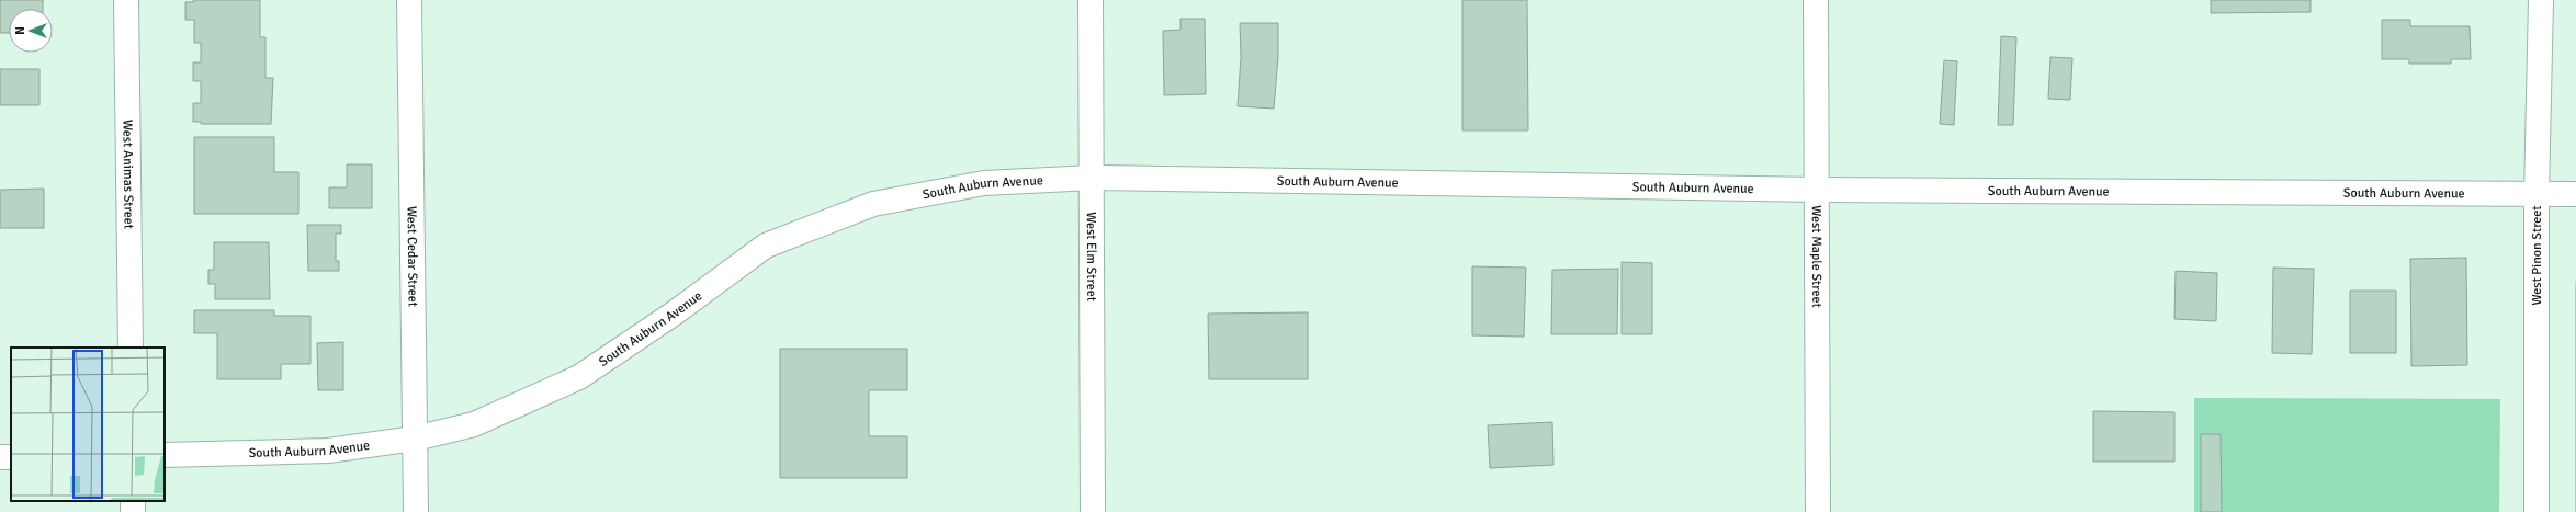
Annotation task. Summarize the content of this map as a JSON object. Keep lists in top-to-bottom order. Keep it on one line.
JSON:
{"streets":{"street":["West Animas Street","South Auburn Avenue","West Cedar Street","West Elm Street","West Pinon Street","West Maple Street"]},"crossings":[["South Auburn Avenue","West Cedar Street"],["South Auburn Avenue","West Elm Street"],["South Auburn Avenue","West Pinon Street"],["South Auburn Avenue","West Maple Street"]],"north":"left"}
